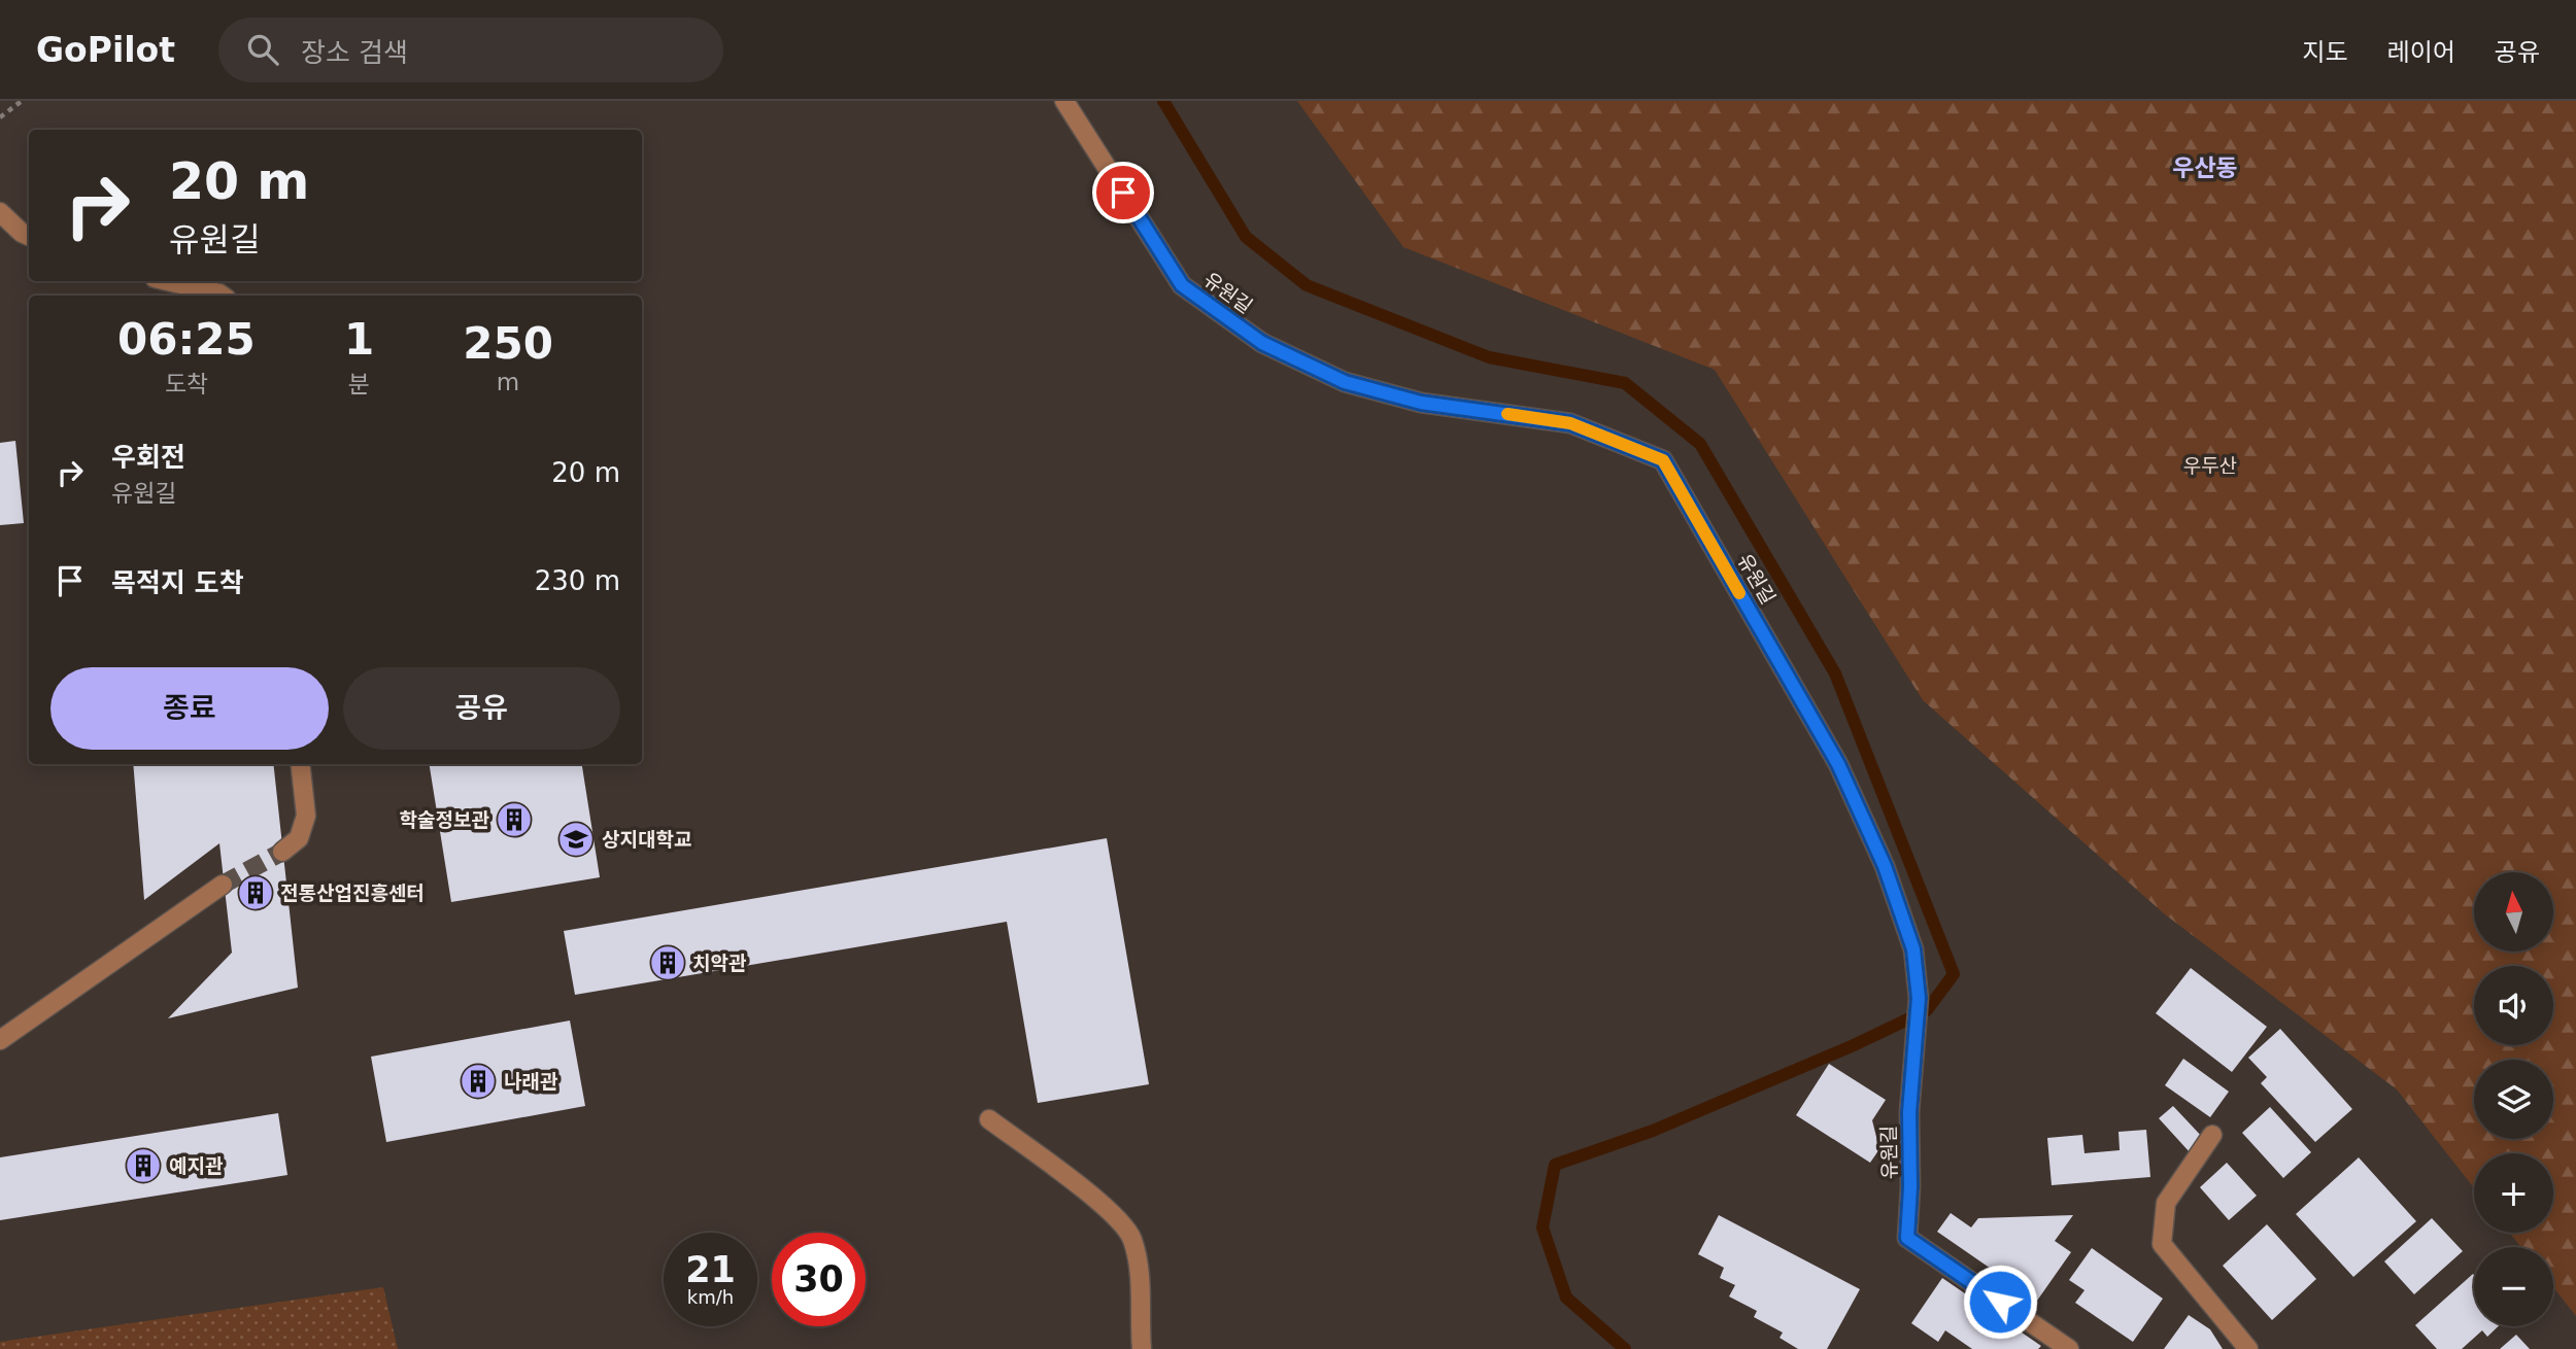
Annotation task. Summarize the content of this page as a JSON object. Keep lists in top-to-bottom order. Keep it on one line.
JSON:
{"streets":{"street":["유원길"]},"districts":["우산동"],"parks":["우두산"],"places":{"building":["학술정보관","전통산업진흥센터","치악관","나래관","예지관"],"school or university":["상지대학교"]},"north":"top","page":{"header":"GoPilot","search":"장소 검색","nav":["지도","레이어","공유"],"turn":["20 m","유원길"],"eta":["06:25","도착","1","분","250","m"],"list":[{"name":"우회전","note":"유원길","value":"20 m"},{"name":"목적지 도착","value":"230 m"}],"buttons":["종료","공유"],"map_buttons":["+","−"],"speed":"21 km/h","limit":"30"}}
